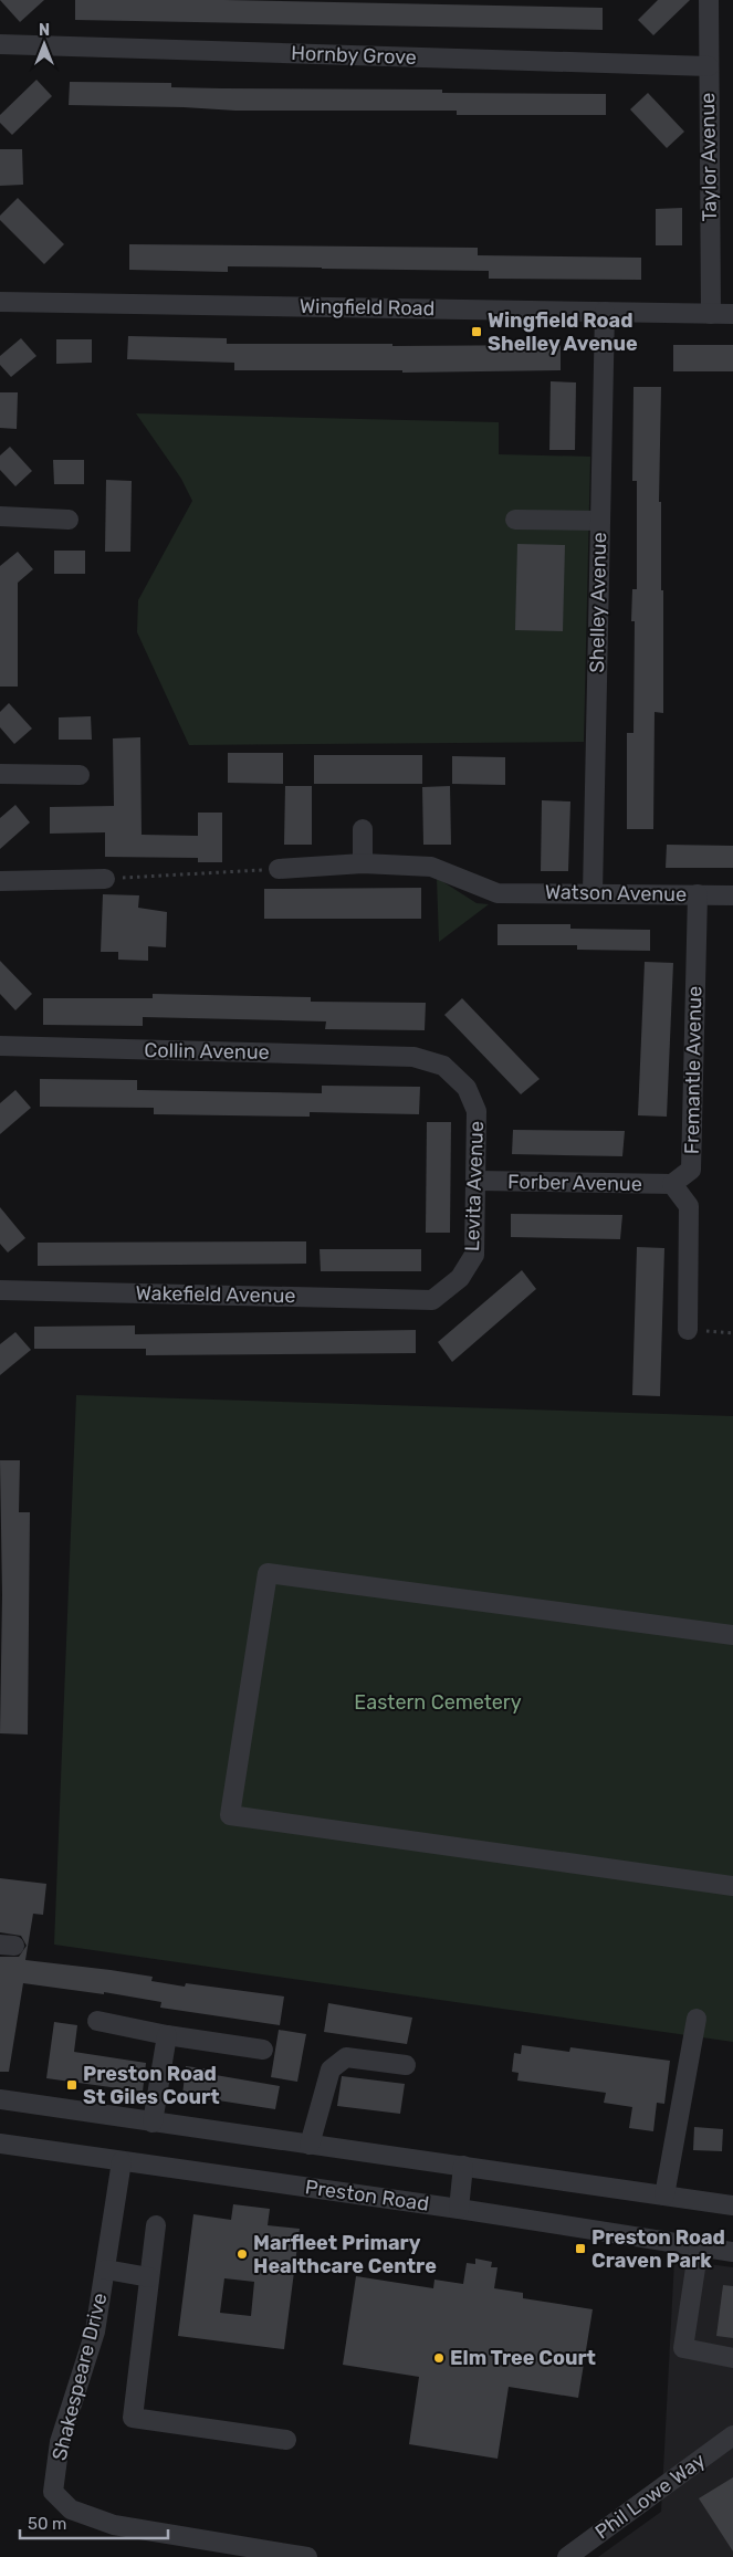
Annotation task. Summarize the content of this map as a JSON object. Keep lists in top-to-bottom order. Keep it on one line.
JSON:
{"streets":{"street":["Hornby Grove","Taylor Avenue","Wingfield Road","Shelley Avenue","Watson Avenue","Collin Avenue","Fremantle Avenue","Forber Avenue","Levita Avenue","Wakefield Avenue","Preston Road","Shakespeare Drive","Phil Lowe Way"]},"crossings":[["Hornby Grove","Taylor Avenue"],["Taylor Avenue","Wingfield Road"],["Wingfield Road","Shelley Avenue"],["Shelley Avenue","Watson Avenue"],["Watson Avenue","Fremantle Avenue"],["Collin Avenue","Levita Avenue"],["Fremantle Avenue","Forber Avenue"],["Forber Avenue","Levita Avenue"],["Levita Avenue","Wakefield Avenue"],["Preston Road","Shakespeare Drive"]],"parks":["Eastern Cemetery"],"places":{"transit":["Wingfield Road Shelley Avenue","Preston Road St Giles Court","Preston Road Craven Park"],"other":["Marfleet Primary Healthcare Centre","Elm Tree Court"]},"scale_bar":"50 m","north":"top"}
